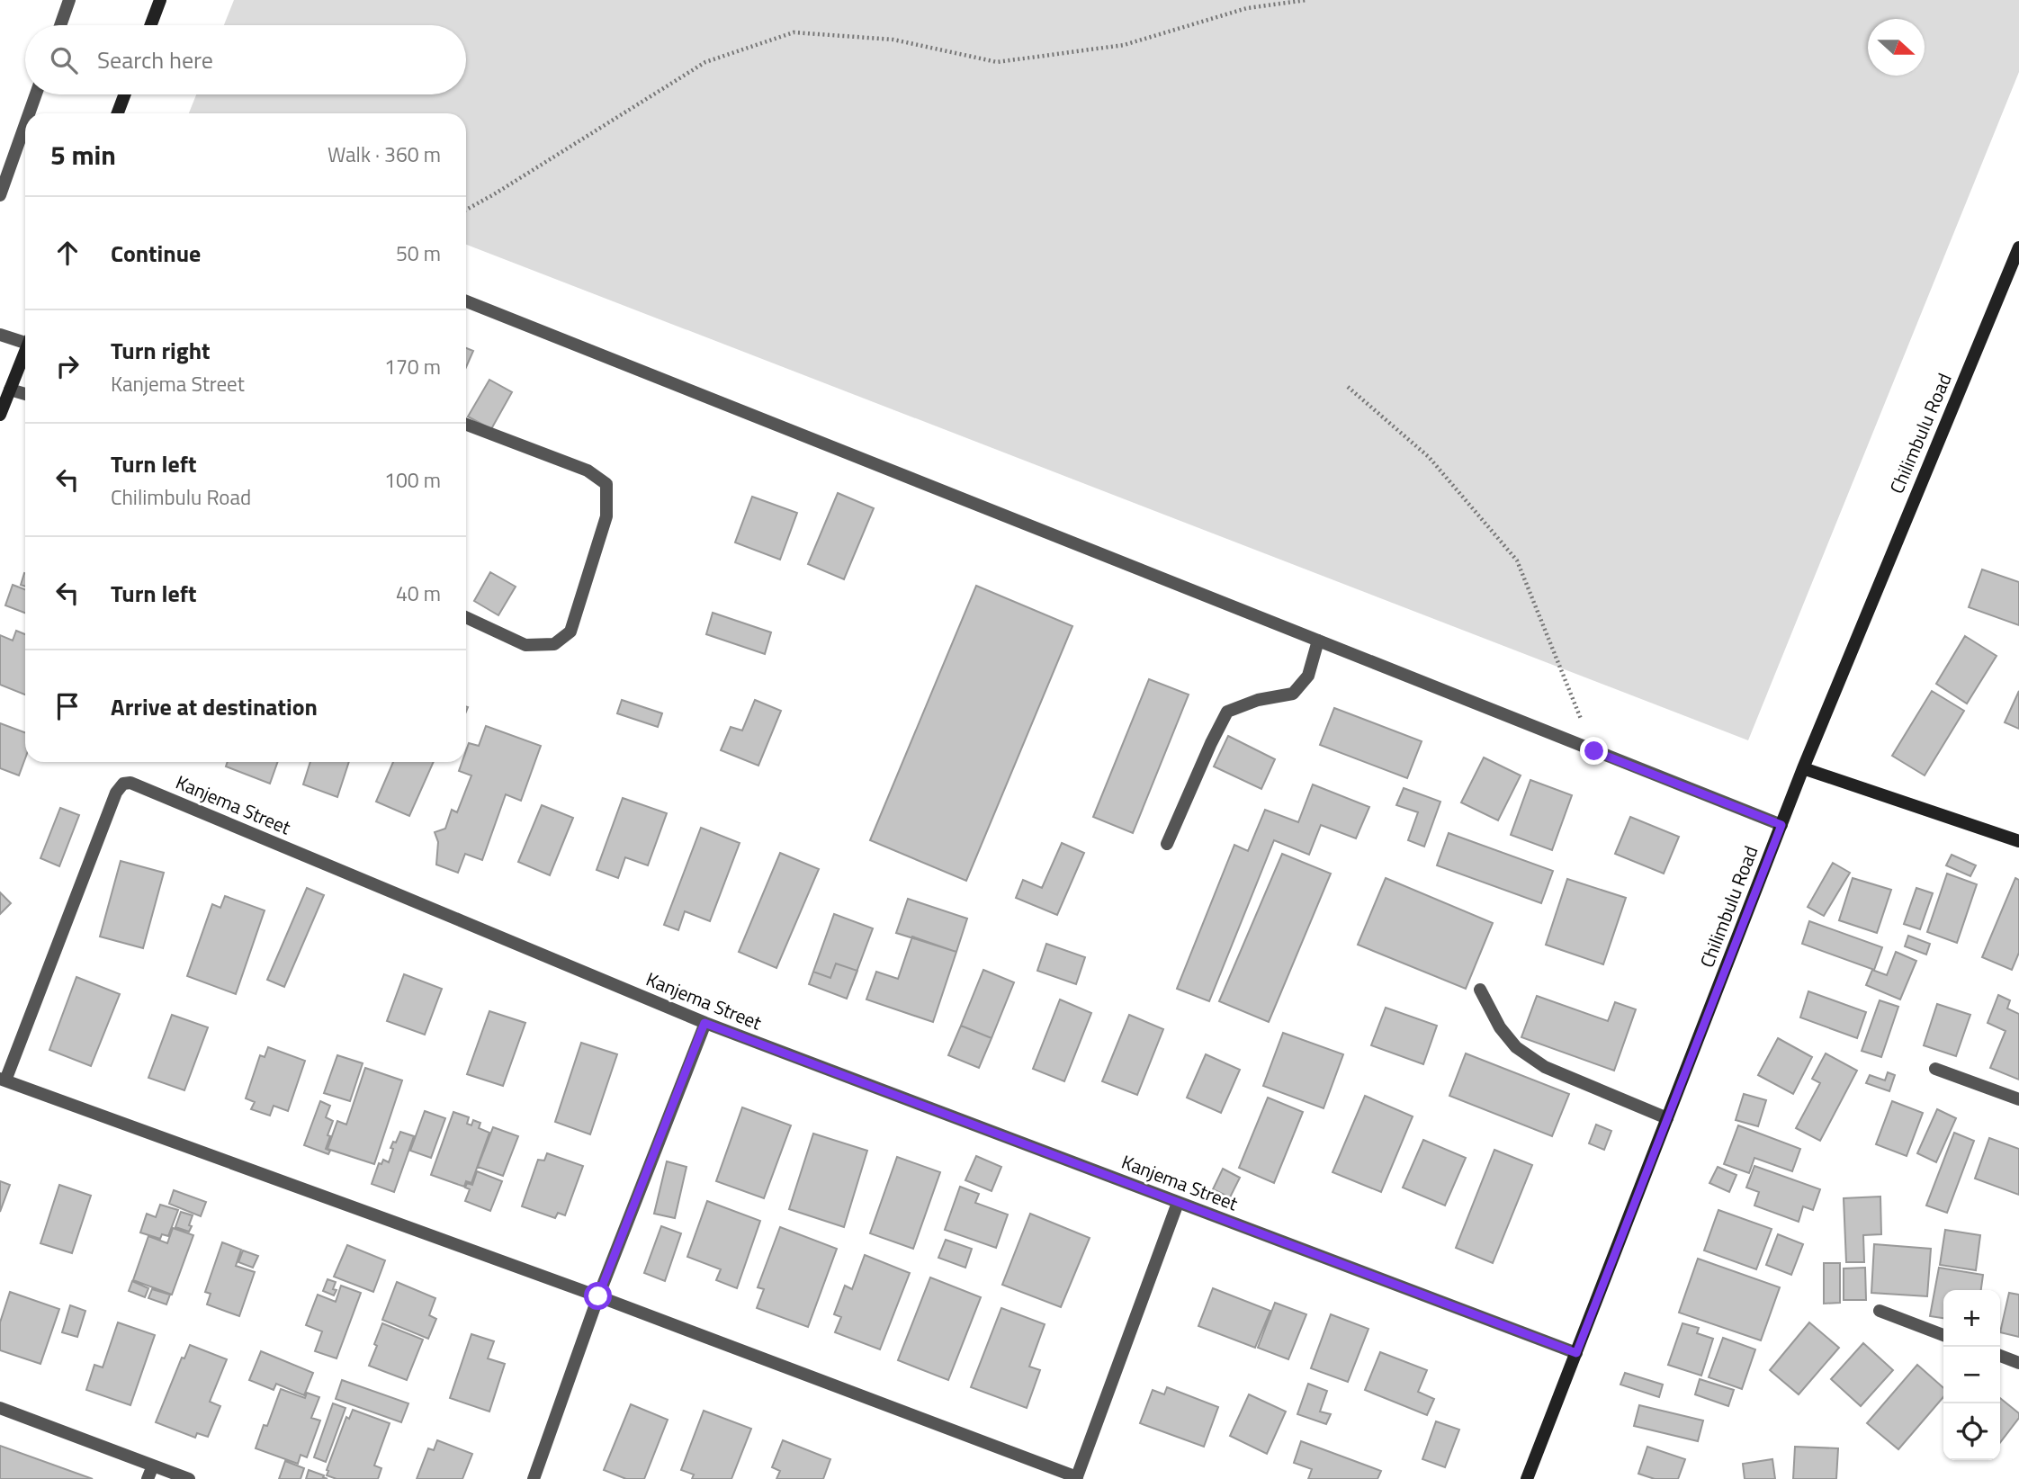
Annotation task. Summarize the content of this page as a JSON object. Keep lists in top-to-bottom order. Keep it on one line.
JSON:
{"streets":{"main road":["Chilimbulu Road"],"street":["Kanjema Street"]},"crossings":[["Chilimbulu Road","Kanjema Street"]],"north":"right","page":{"search":"Search here","heading":["5 min","Walk · 360 m"],"list":[["Continue","50 m"],["Turn right","Kanjema Street","170 m"],["Turn left","Chilimbulu Road","100 m"],["Turn left","40 m"],"Arrive at destination"],"map_buttons":["+","−"]}}
